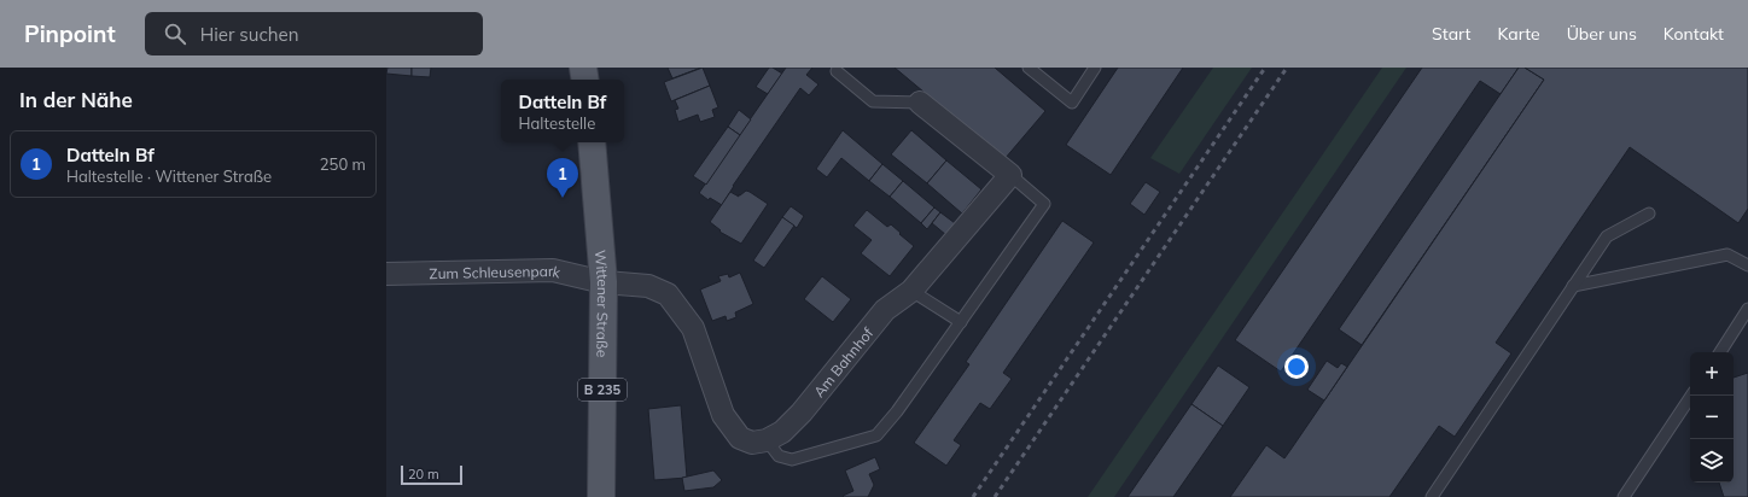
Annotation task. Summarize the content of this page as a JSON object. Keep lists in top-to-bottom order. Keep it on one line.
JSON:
{"streets":{"main road":["Wittener Straße","B 235"],"street":["Zum Schleusenpark","Am Bahnhof"]},"crossings":[["Zum Schleusenpark","Wittener Straße"]],"scale_bar":"20 m","page":{"header":"Pinpoint","search":"Hier suchen","nav":["Start","Karte","Über uns","Kontakt"],"heading":"In der Nähe","popup":["Datteln Bf","Haltestelle"],"list":[{"mark":"1","name":"Datteln Bf","note":"Haltestelle · Wittener Straße","value":"250 m"}],"pins":"1","map_buttons":["+","−"],"scale":"20 m"}}
